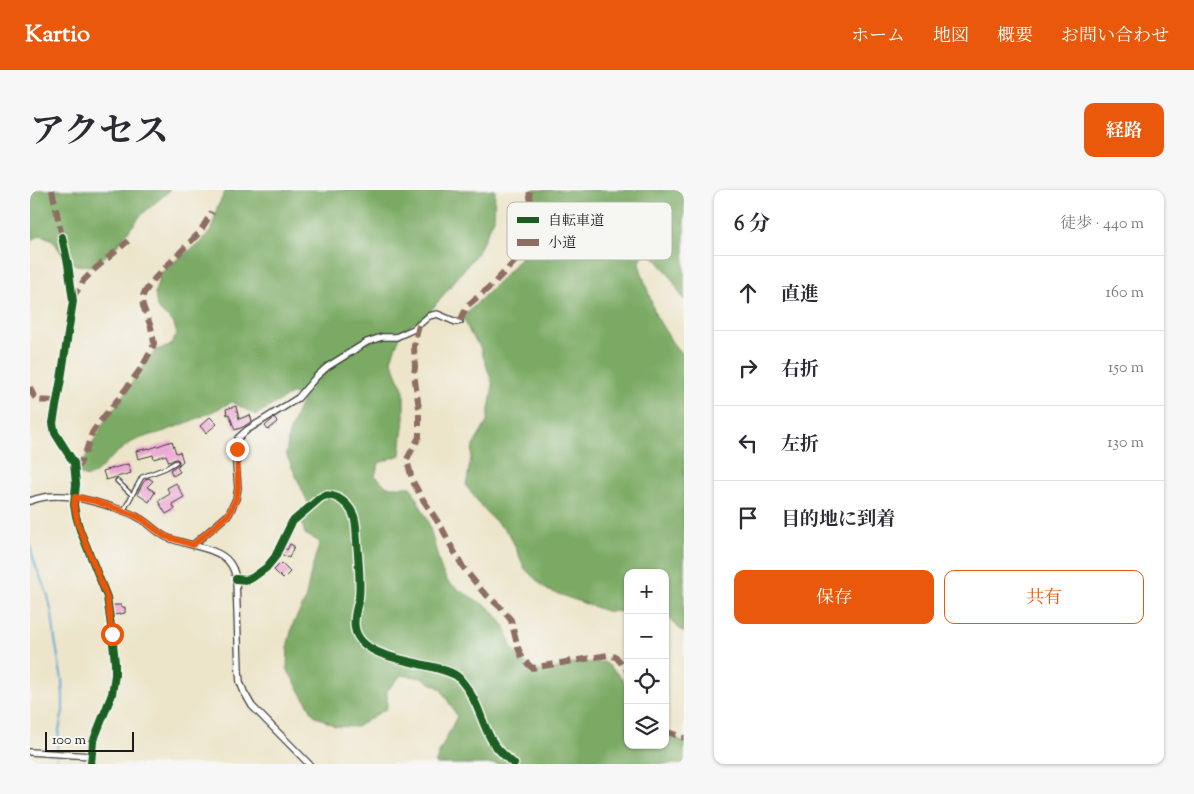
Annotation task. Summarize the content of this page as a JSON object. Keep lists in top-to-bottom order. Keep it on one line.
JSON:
{"legend":["自転車道","小道"],"scale_bar":"100 m","page":{"header":"Kartio","nav":["ホーム","地図","概要","お問い合わせ"],"title":"アクセス","buttons":["経路",["保存","共有"]],"heading":["6 分","徒歩 · 440 m"],"list":[["直進","160 m"],["右折","150 m"],["左折","130 m"],"目的地に到着"],"map_buttons":["+","−"],"scale":"100 m"}}
